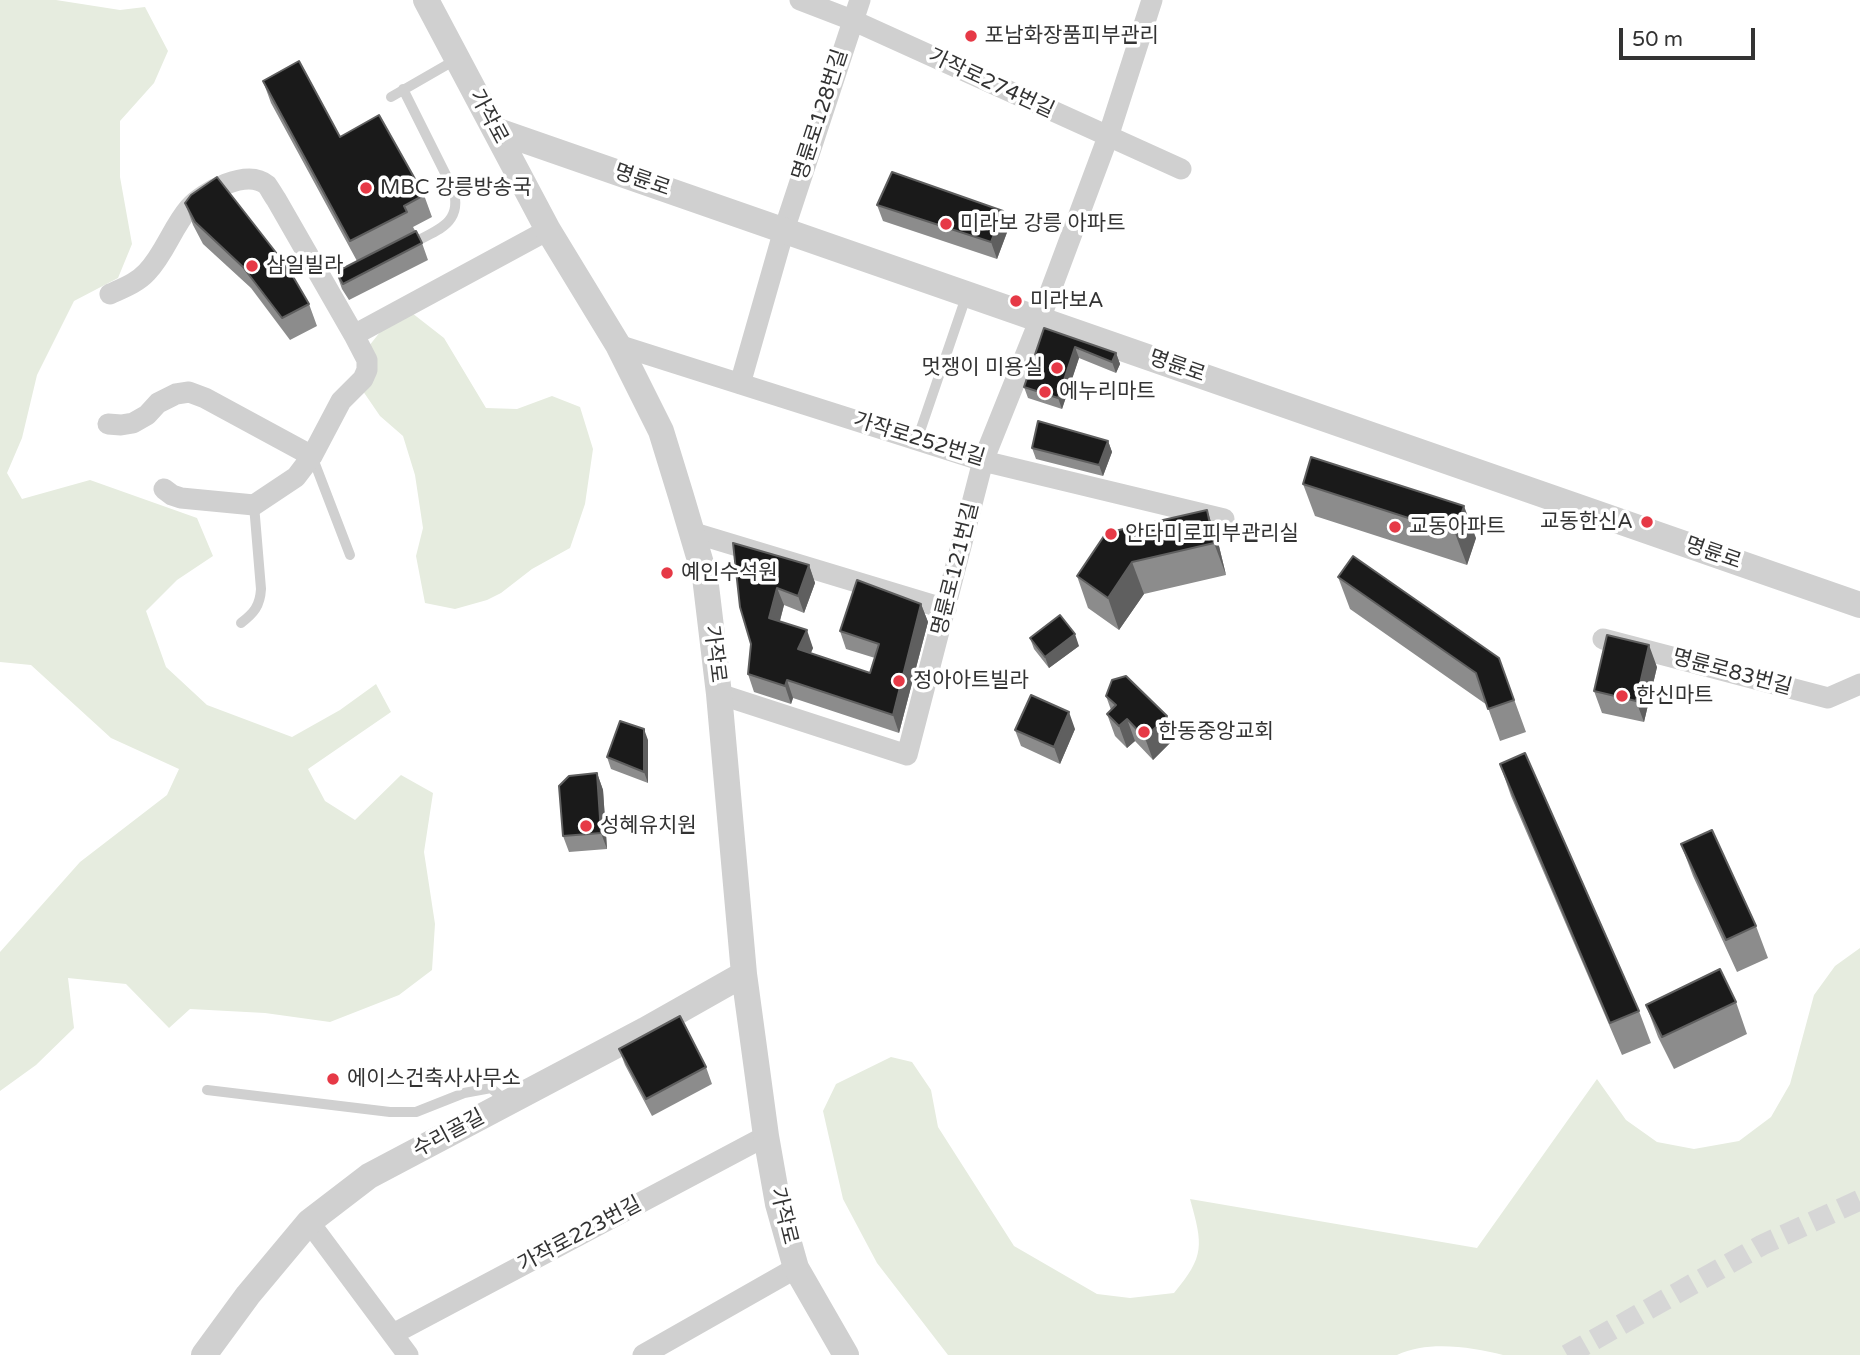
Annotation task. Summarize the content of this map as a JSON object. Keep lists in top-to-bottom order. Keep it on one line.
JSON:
{"streets":{"street":["가작로274번길","명륜로128번길","가작로","명륜로","가작로252번길","명륜로121번길","명륜로83번길","수리골길","가작로223번길"]},"crossings":[["가작로274번길","명륜로128번길"],["가작로274번길","명륜로121번길"],["명륜로128번길","명륜로"],["명륜로128번길","가작로252번길"],["가작로","명륜로"],["가작로","가작로252번길"],["가작로","명륜로121번길"],["가작로","수리골길"],["가작로","가작로223번길"],["명륜로","명륜로121번길"],["가작로252번길","명륜로121번길"]],"places":["포남화장품피부관리","MBC 강릉방송국","미라보 강릉 아파트","삼일빌라","미라보A","멋쟁이 미용실","에누리마트","교동한신A","교동아파트","안다미로피부관리실","예인수석원","정아아트빌라","한신마트","한동중앙교회","성혜유치원","에이스건축사사무소"],"scale_bar":"50 m"}
